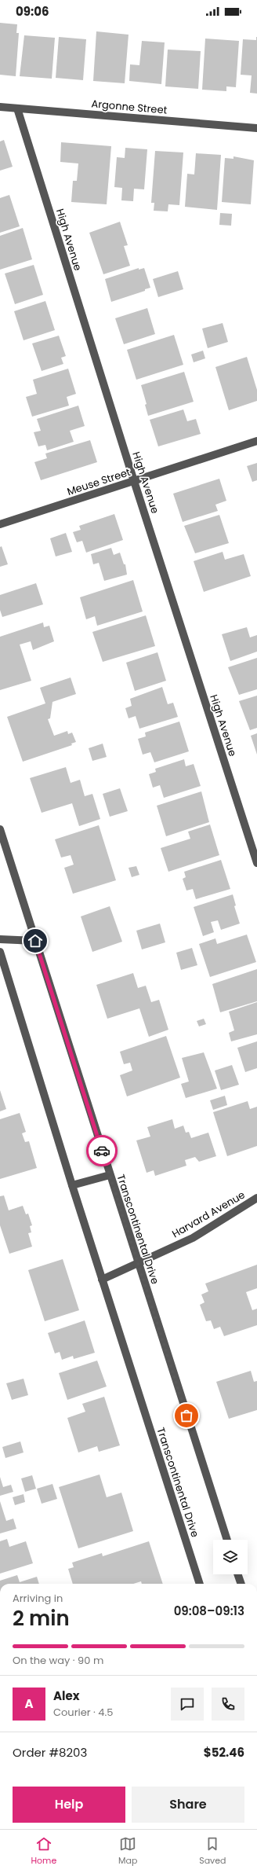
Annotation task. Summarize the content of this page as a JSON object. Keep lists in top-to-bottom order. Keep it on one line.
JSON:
{"streets":{"street":["Argonne Street","High Avenue","Meuse Street","Harvard Avenue","Transcontinental Drive"]},"crossings":[["Argonne Street","High Avenue"],["High Avenue","Meuse Street"],["Harvard Avenue","Transcontinental Drive"]],"page":{"status":"09:06","heading":["2 min","Arriving in","09:08–09:13"],"panel":["Alex","Courier · 4.5","Order #8203","$52.46"],"bar":"On the way · 90 m","round":"A","buttons":["Help","Share"],"tabs":["Home","Map","Saved"]}}
